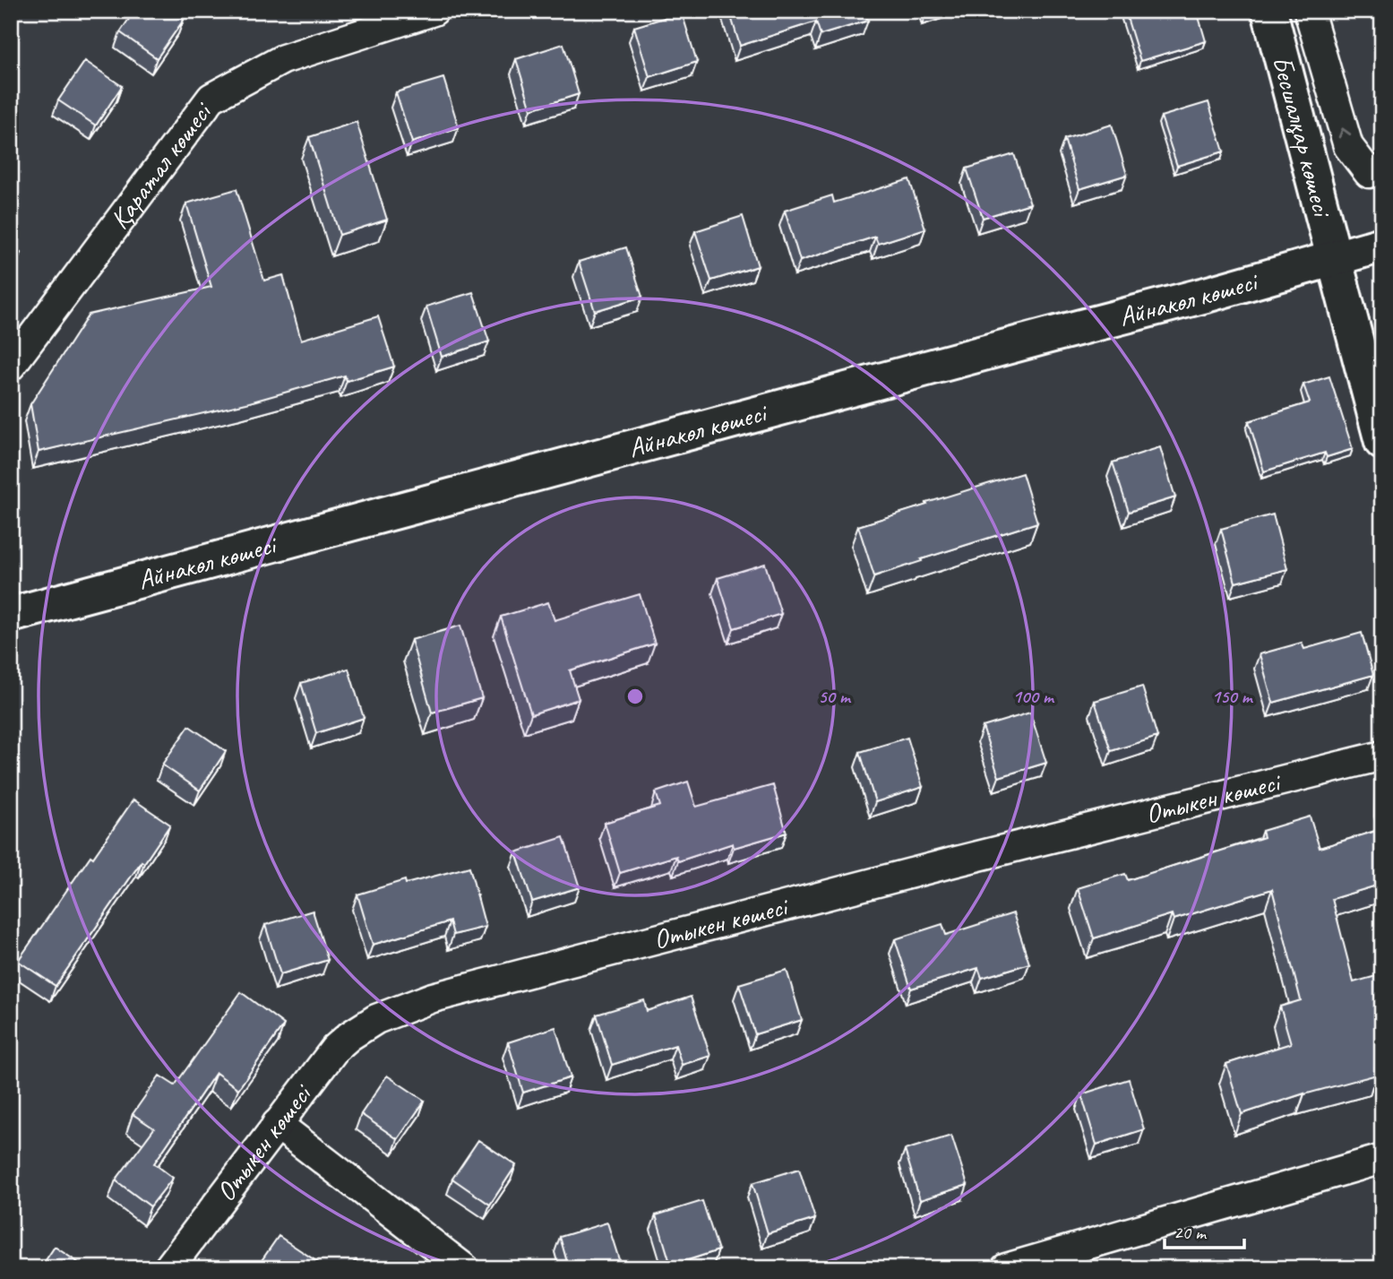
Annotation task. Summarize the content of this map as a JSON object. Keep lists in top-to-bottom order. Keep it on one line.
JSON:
{"streets":{"main road":["Бесшалқар көшесі","Айнакөл көшесі"],"street":["Қаратал көшесі","Отыкен көшесі"]},"crossings":[["Бесшалқар көшесі","Айнакөл көшесі"]],"scale_bar":"20 m","rings":["50 m","100 m","150 m"]}
